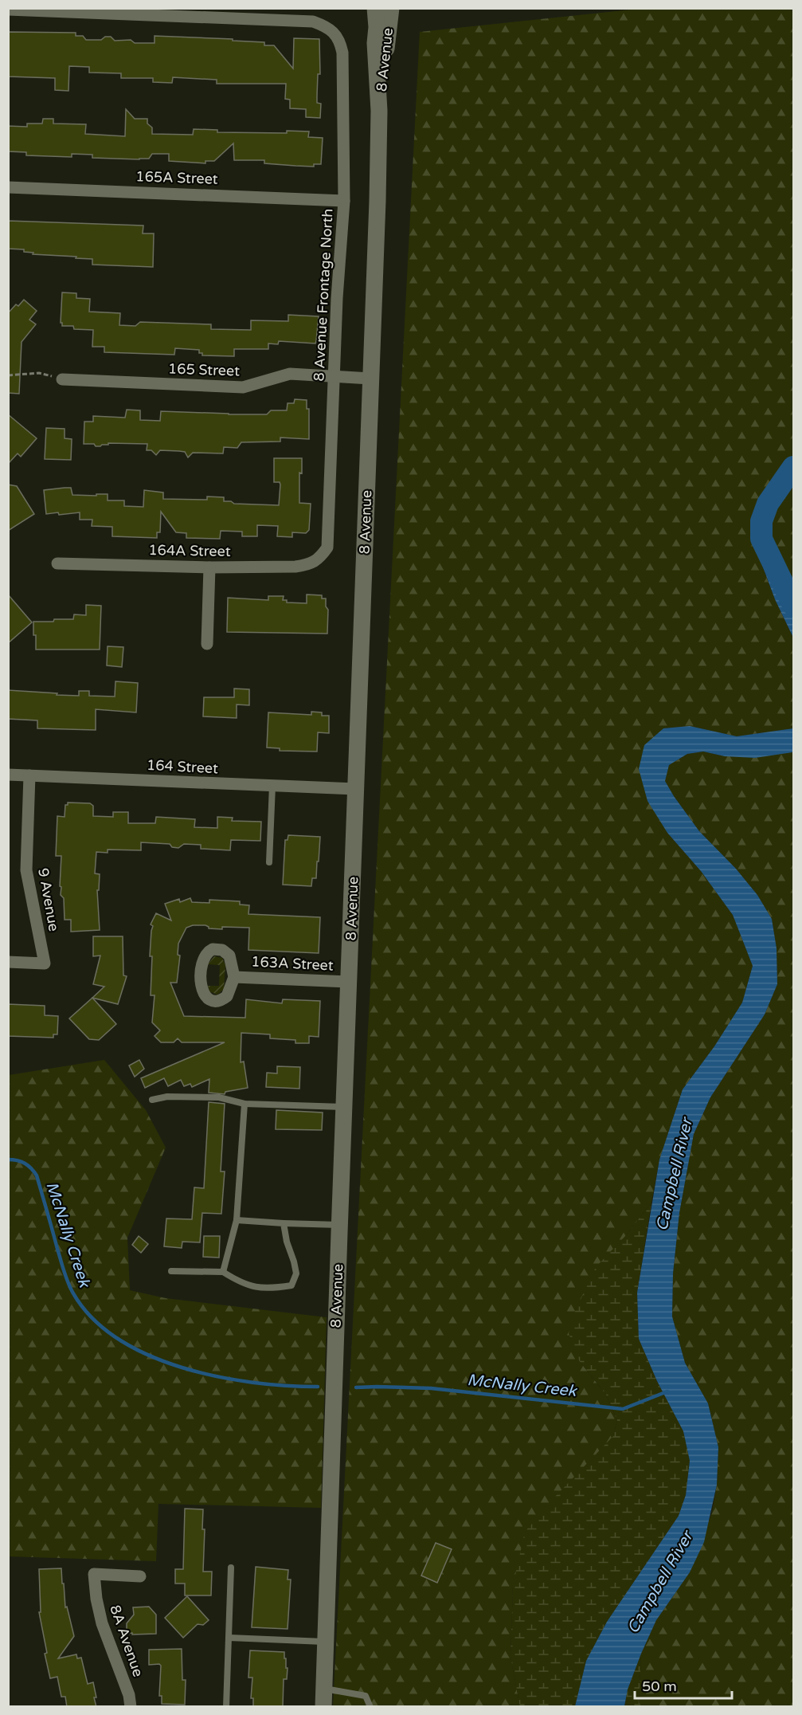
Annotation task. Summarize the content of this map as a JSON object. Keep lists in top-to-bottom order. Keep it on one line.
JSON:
{"streets":{"main road":["8 Avenue"],"street":["165A Street","8 Avenue Frontage North","165 Street","164A Street","164 Street","9 Avenue","163A Street","8A Avenue"]},"crossings":[["8 Avenue","165 Street"],["8 Avenue","164 Street"],["8 Avenue","163A Street"],["165A Street","8 Avenue Frontage North"],["8 Avenue Frontage North","165 Street"],["8 Avenue Frontage North","164A Street"],["164 Street","9 Avenue"]],"water":["Campbell River","McNally Creek"],"scale_bar":"50 m"}
